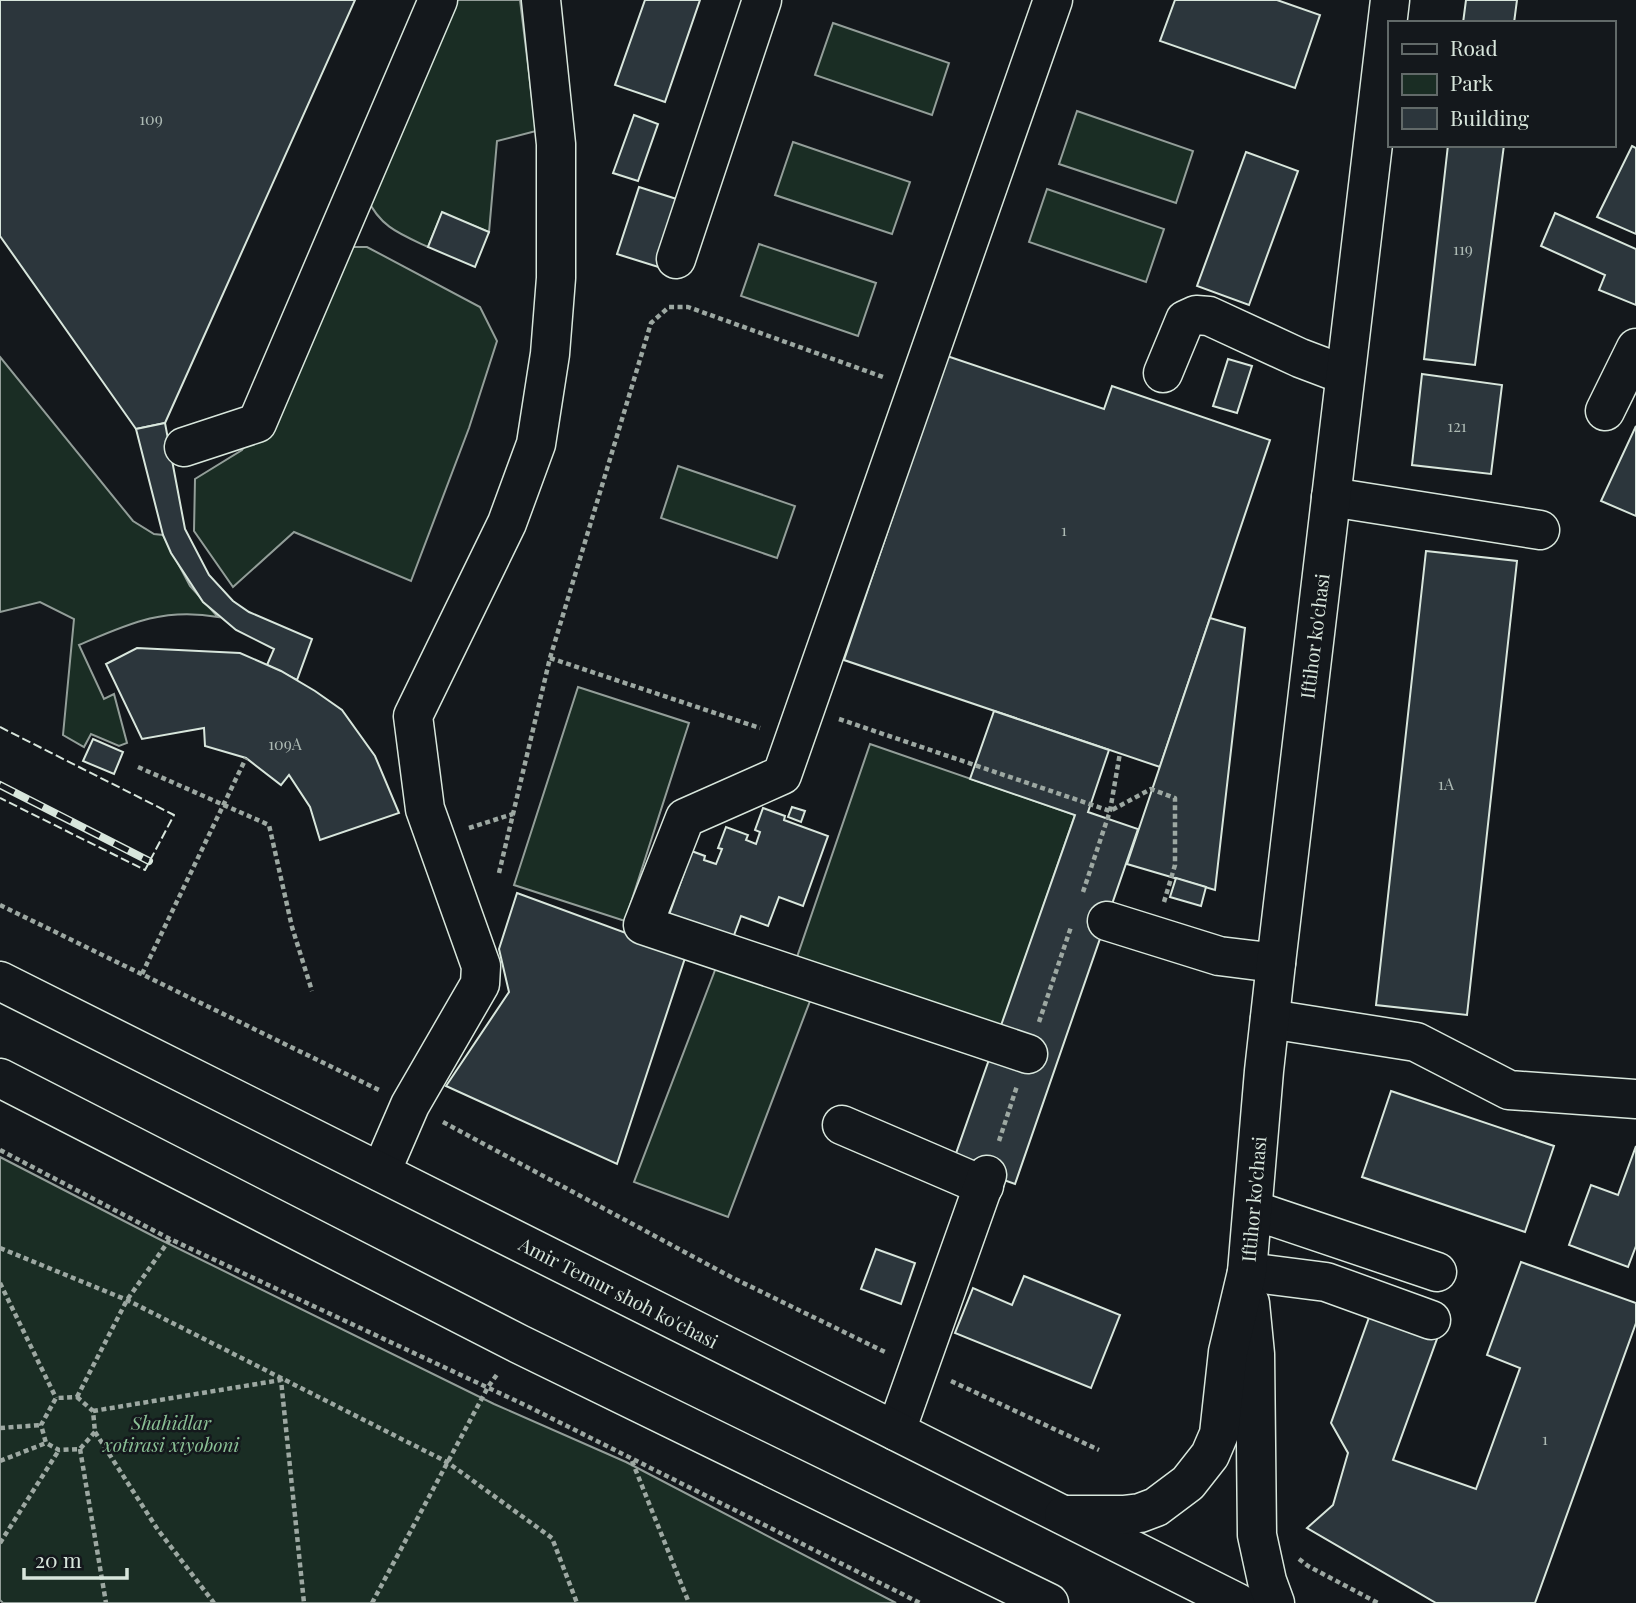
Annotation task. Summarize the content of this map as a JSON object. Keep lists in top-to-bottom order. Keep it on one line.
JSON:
{"streets":{"main road":["Iftihor ko'chasi","Amir Temur shoh ko'chasi"]},"crossings":[["Iftihor ko'chasi","Amir Temur shoh ko'chasi"]],"parks":["Shahidlar xotirasi xiyoboni"],"house_numbers":["109","119","121","1","109A","1А","1"],"legend":["Road","Park","Building"],"scale_bar":"20 m"}
